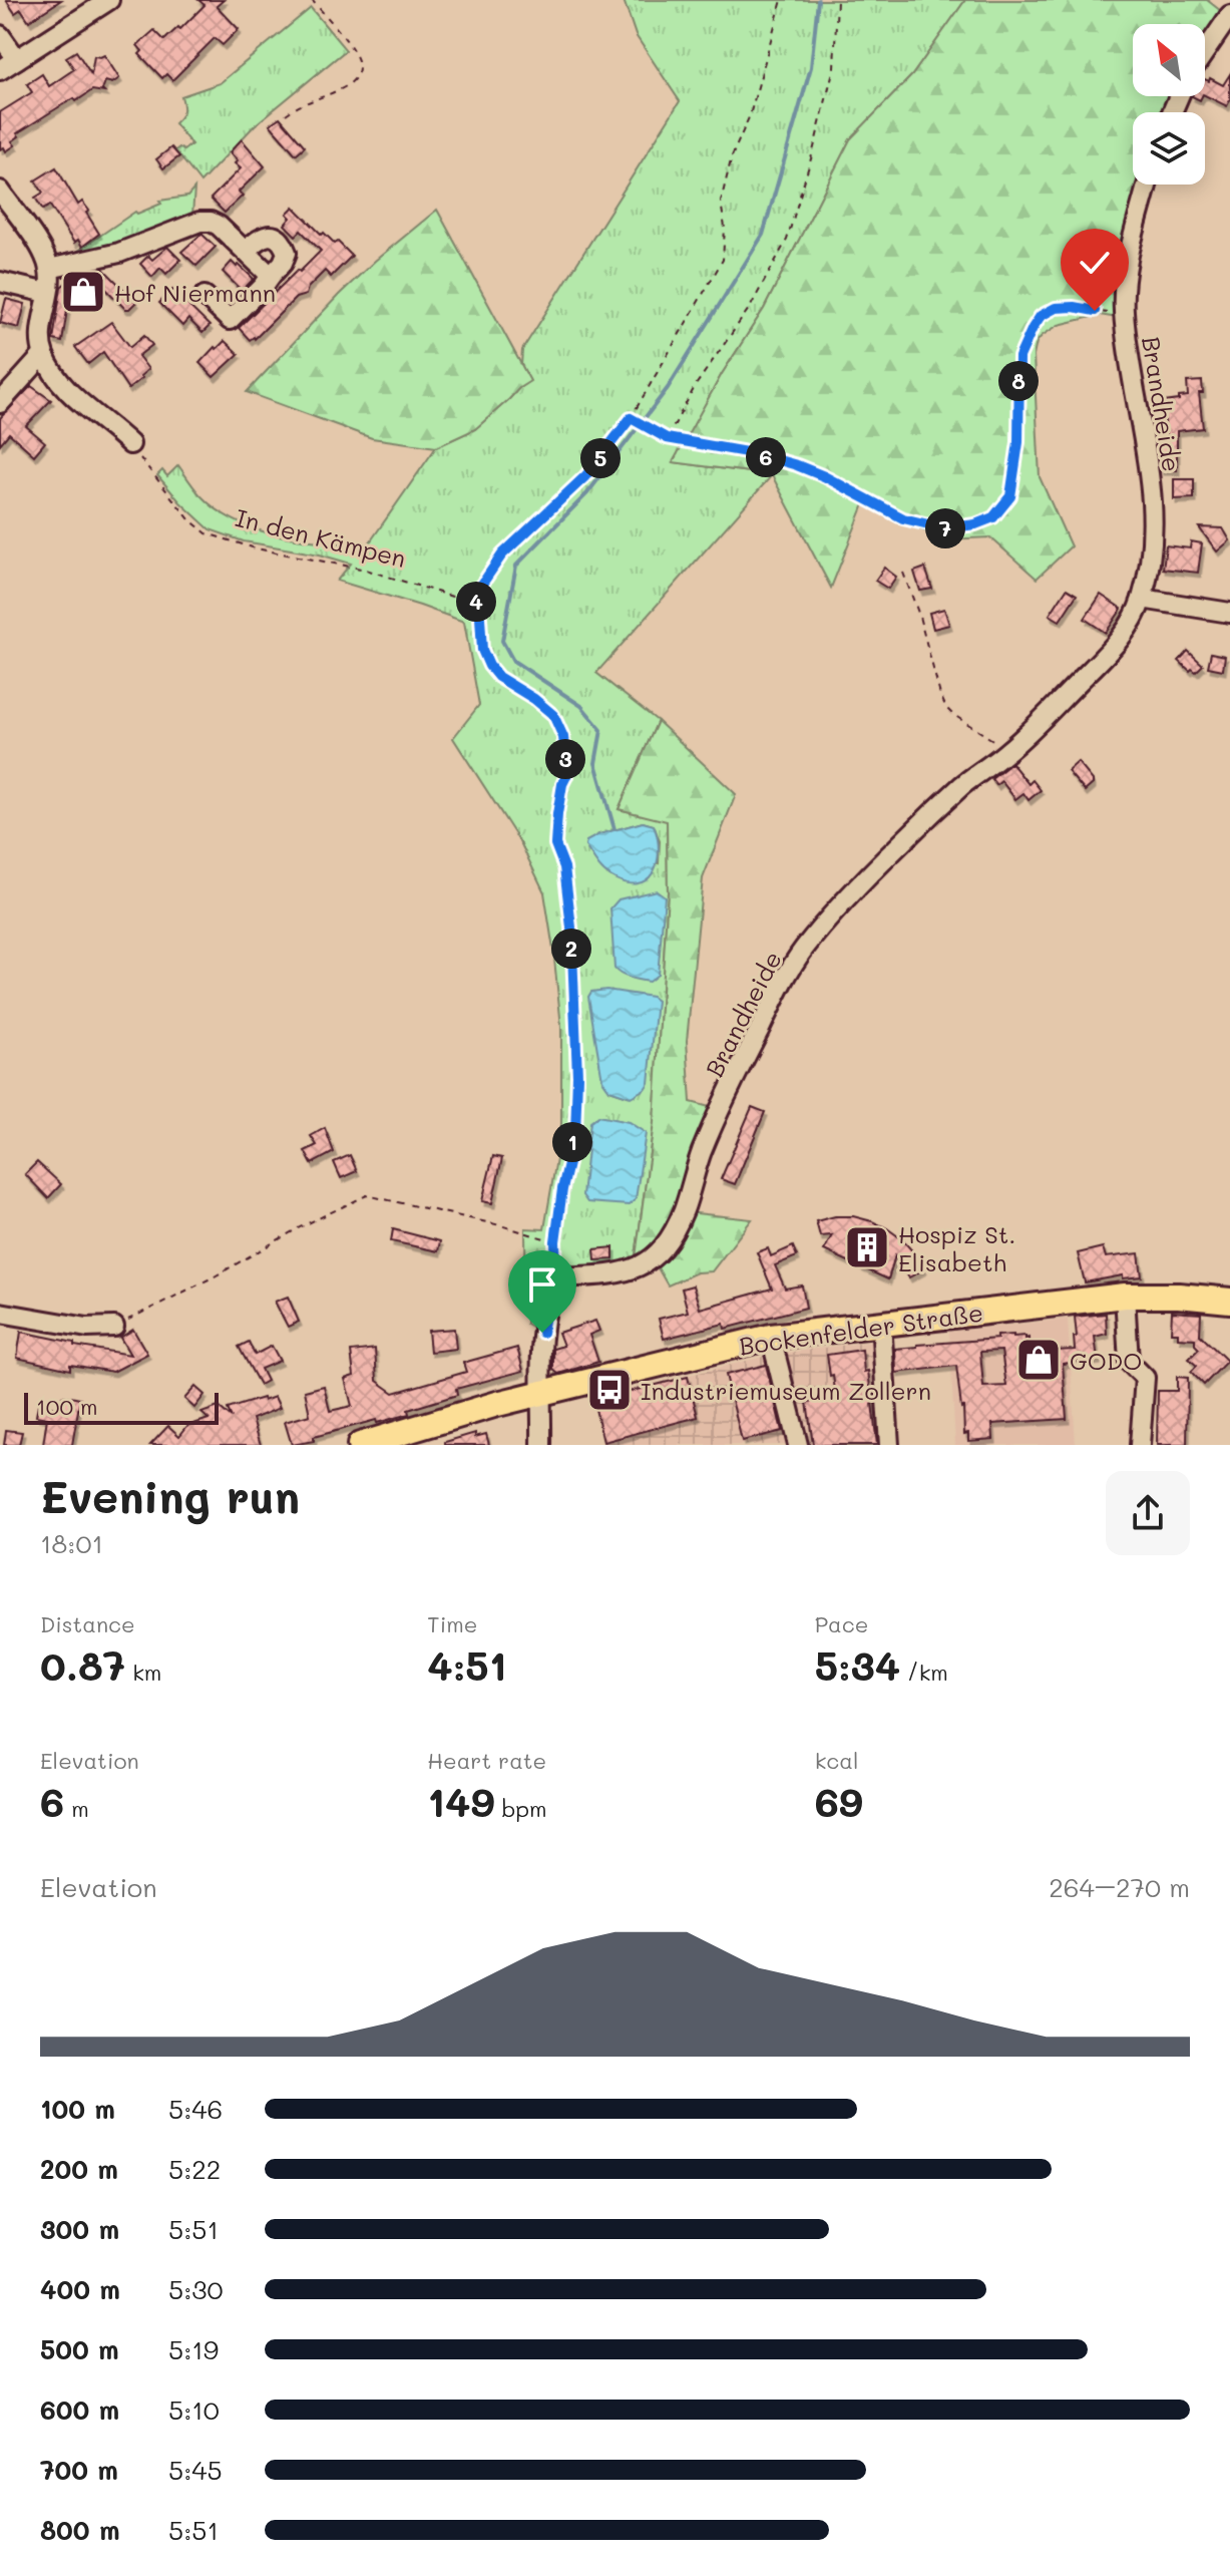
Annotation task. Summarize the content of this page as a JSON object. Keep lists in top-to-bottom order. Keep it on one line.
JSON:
{"streets":{"main road":["Bockenfelder Straße"],"street":["Brandheide"],"path":["In den Kämpen"]},"places":{"shop":["Hof Niermann","GODO"],"building":["Hospiz St. Elisabeth"],"bus stop":["Industriemuseum Zollern"]},"scale_bar":"100 m","north":"top left","page":{"pins":["8","6","5","7","4","3","2","1"],"scale":"100 m","heading":["Evening run","18:01"],"stats":[["Distance","0.87 km"],["Time","4:51"],["Pace","5:34 /km"],["Elevation","6 m"],["Heart rate","149 bpm"],["kcal","69"]],"chart":["Elevation","264–270 m"],"list":[{"name":"100 m","note":"5:46"},{"name":"200 m","note":"5:22"},{"name":"300 m","note":"5:51"},{"name":"400 m","note":"5:30"},{"name":"500 m","note":"5:19"},{"name":"600 m","note":"5:10"},{"name":"700 m","note":"5:45"},{"name":"800 m","note":"5:51"}]}}
